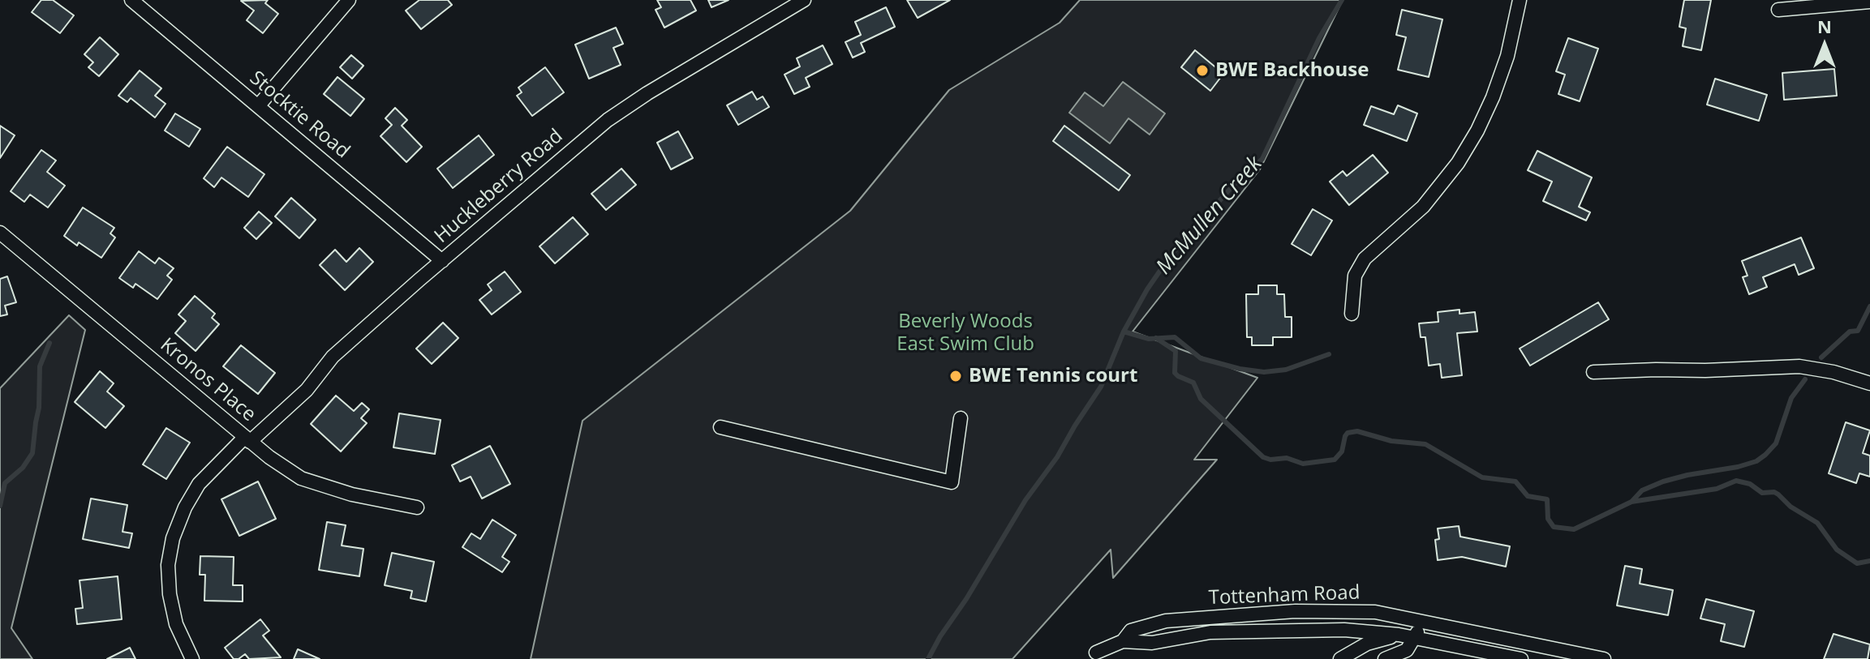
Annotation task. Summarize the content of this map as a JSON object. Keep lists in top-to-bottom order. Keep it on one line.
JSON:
{"streets":{"street":["Stocktie Road","Huckleberry Road","Kronos Place","Tottenham Road"]},"crossings":[["Stocktie Road","Huckleberry Road"],["Huckleberry Road","Kronos Place"]],"water":["McMullen Creek"],"parks":["Beverly Woods East Swim Club"],"places":["BWE Backhouse","BWE Tennis court"],"north":"top"}
